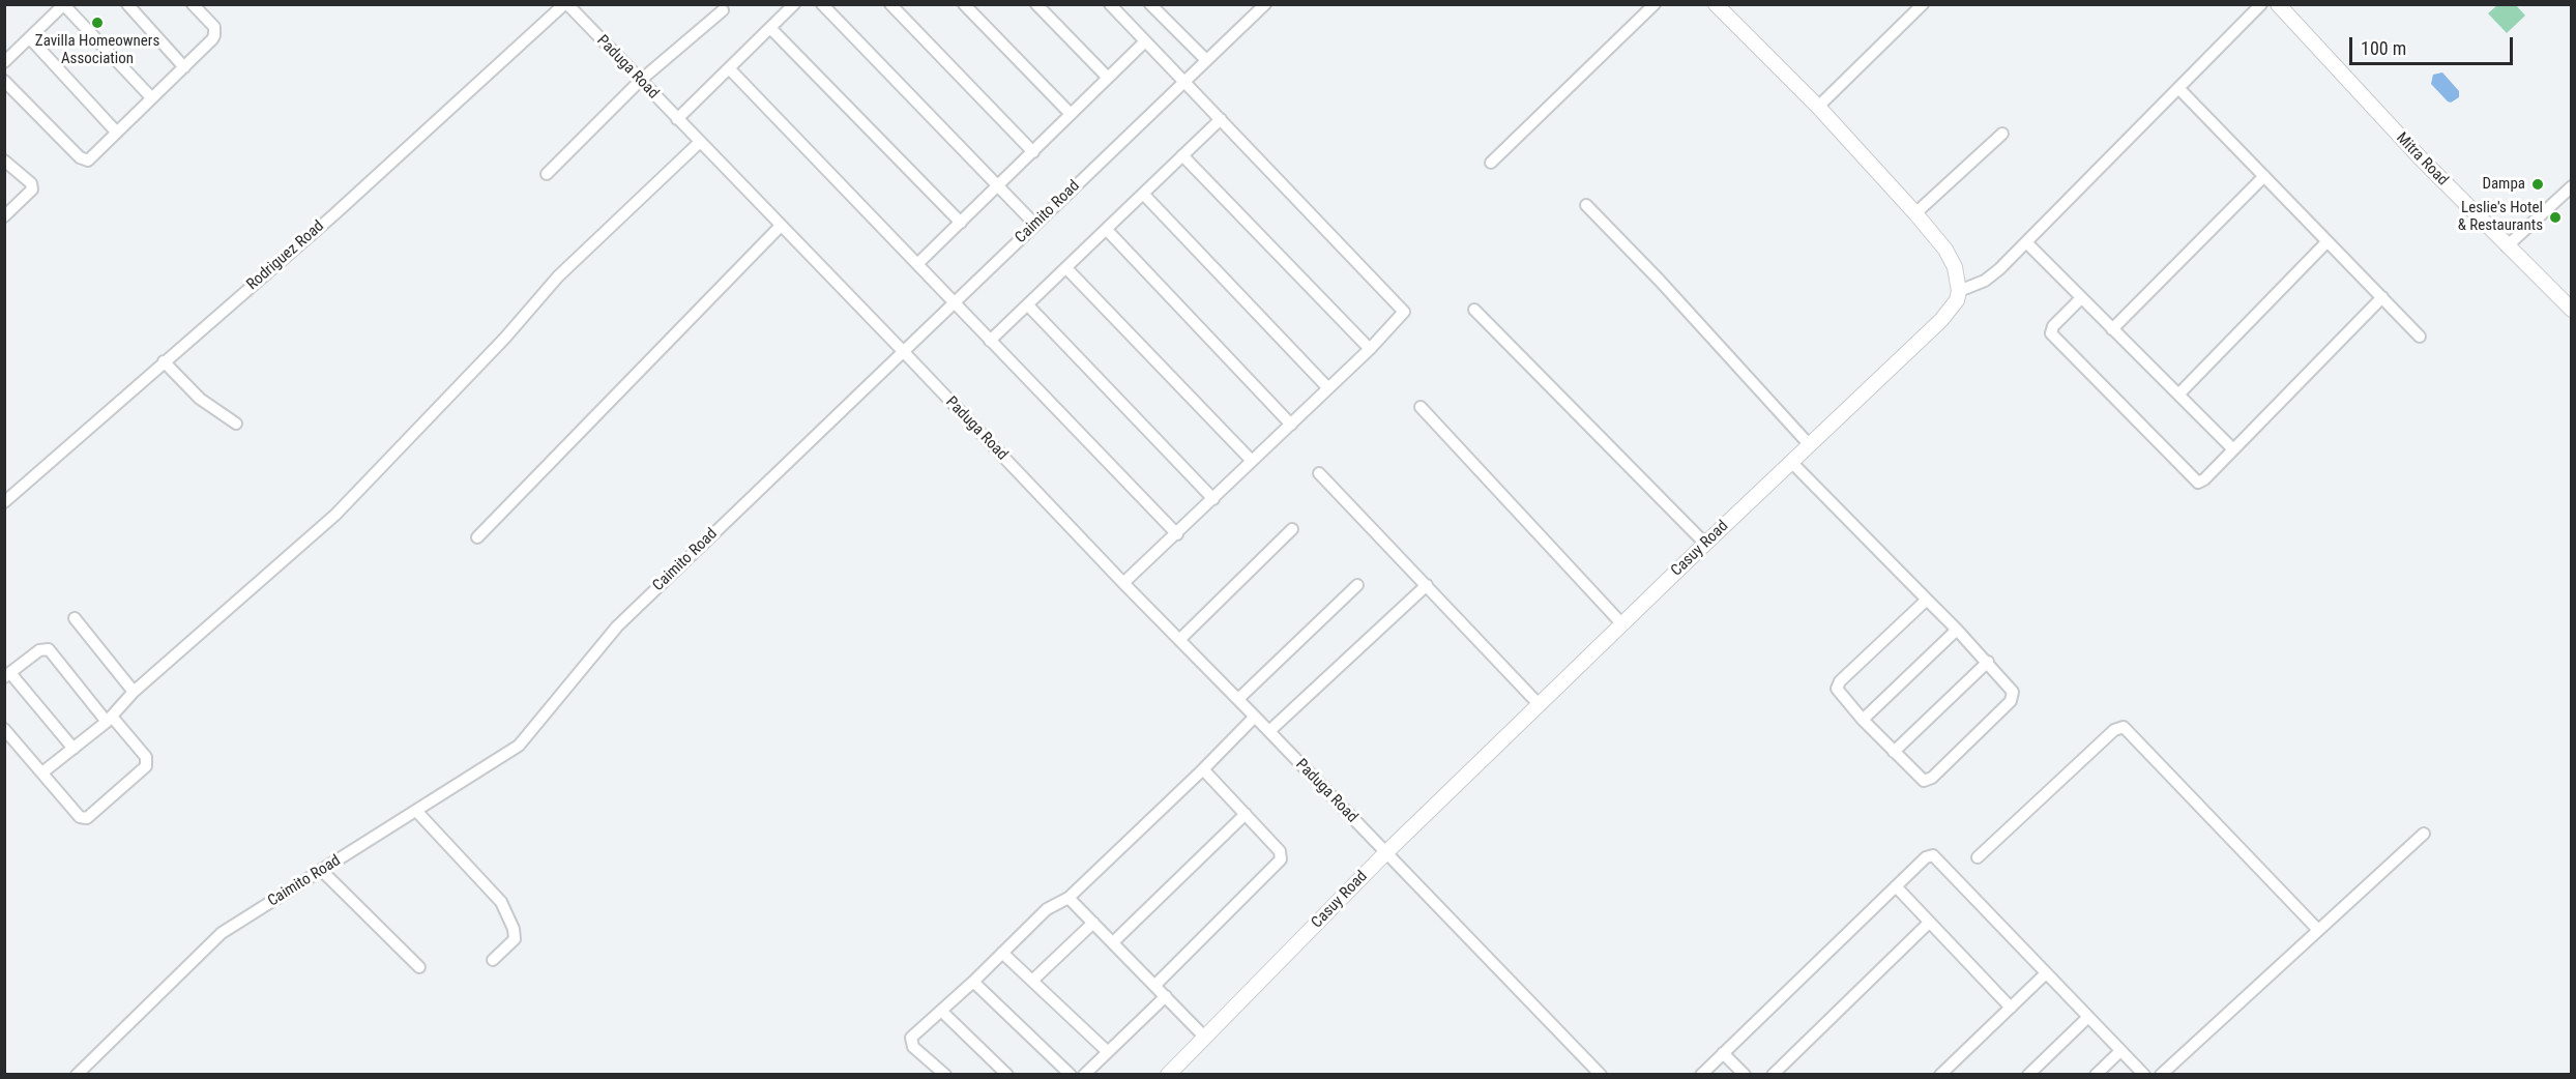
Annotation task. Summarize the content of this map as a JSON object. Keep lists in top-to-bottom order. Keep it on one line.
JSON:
{"streets":{"street":["Paduga Road","Mitra Road","Caimito Road","Rodriguez Road","Casuy Road"]},"crossings":[["Paduga Road","Caimito Road"],["Paduga Road","Rodriguez Road"],["Paduga Road","Casuy Road"]],"places":["Zavilla Homeowners Association","Dampa","Leslie's Hotel & Restaurants"],"scale_bar":"100 m"}
